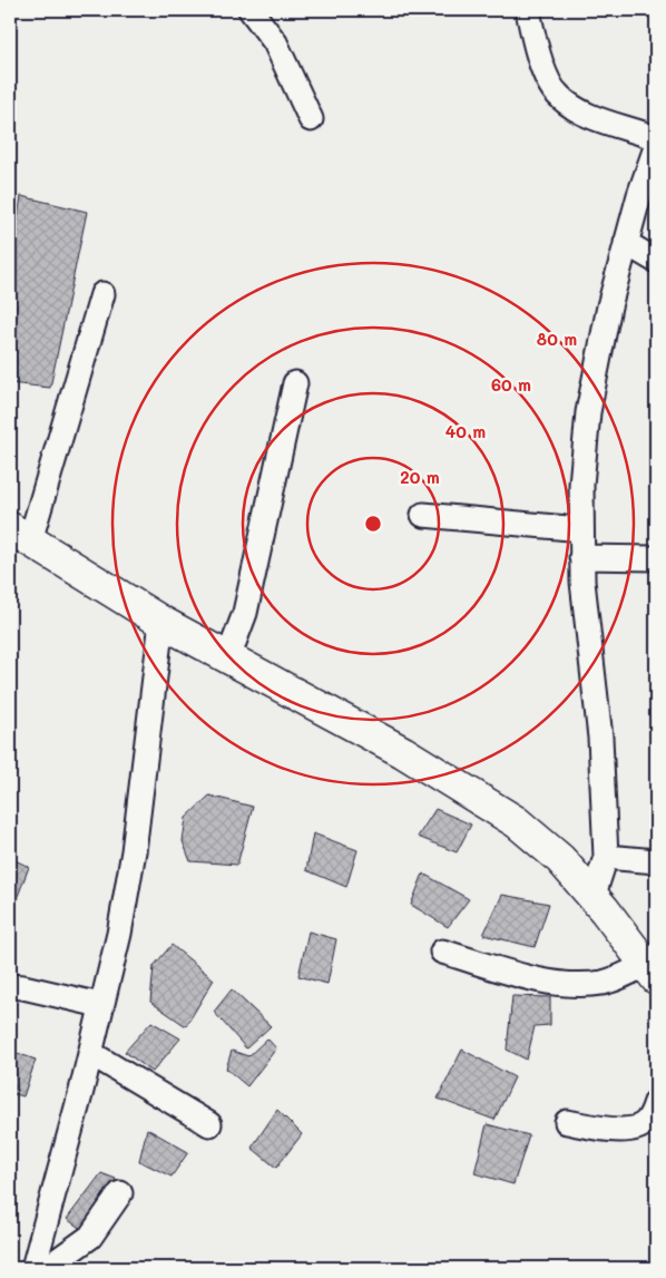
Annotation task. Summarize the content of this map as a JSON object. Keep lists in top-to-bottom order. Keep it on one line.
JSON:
{"rings":["80 m","60 m","40 m","20 m"]}
